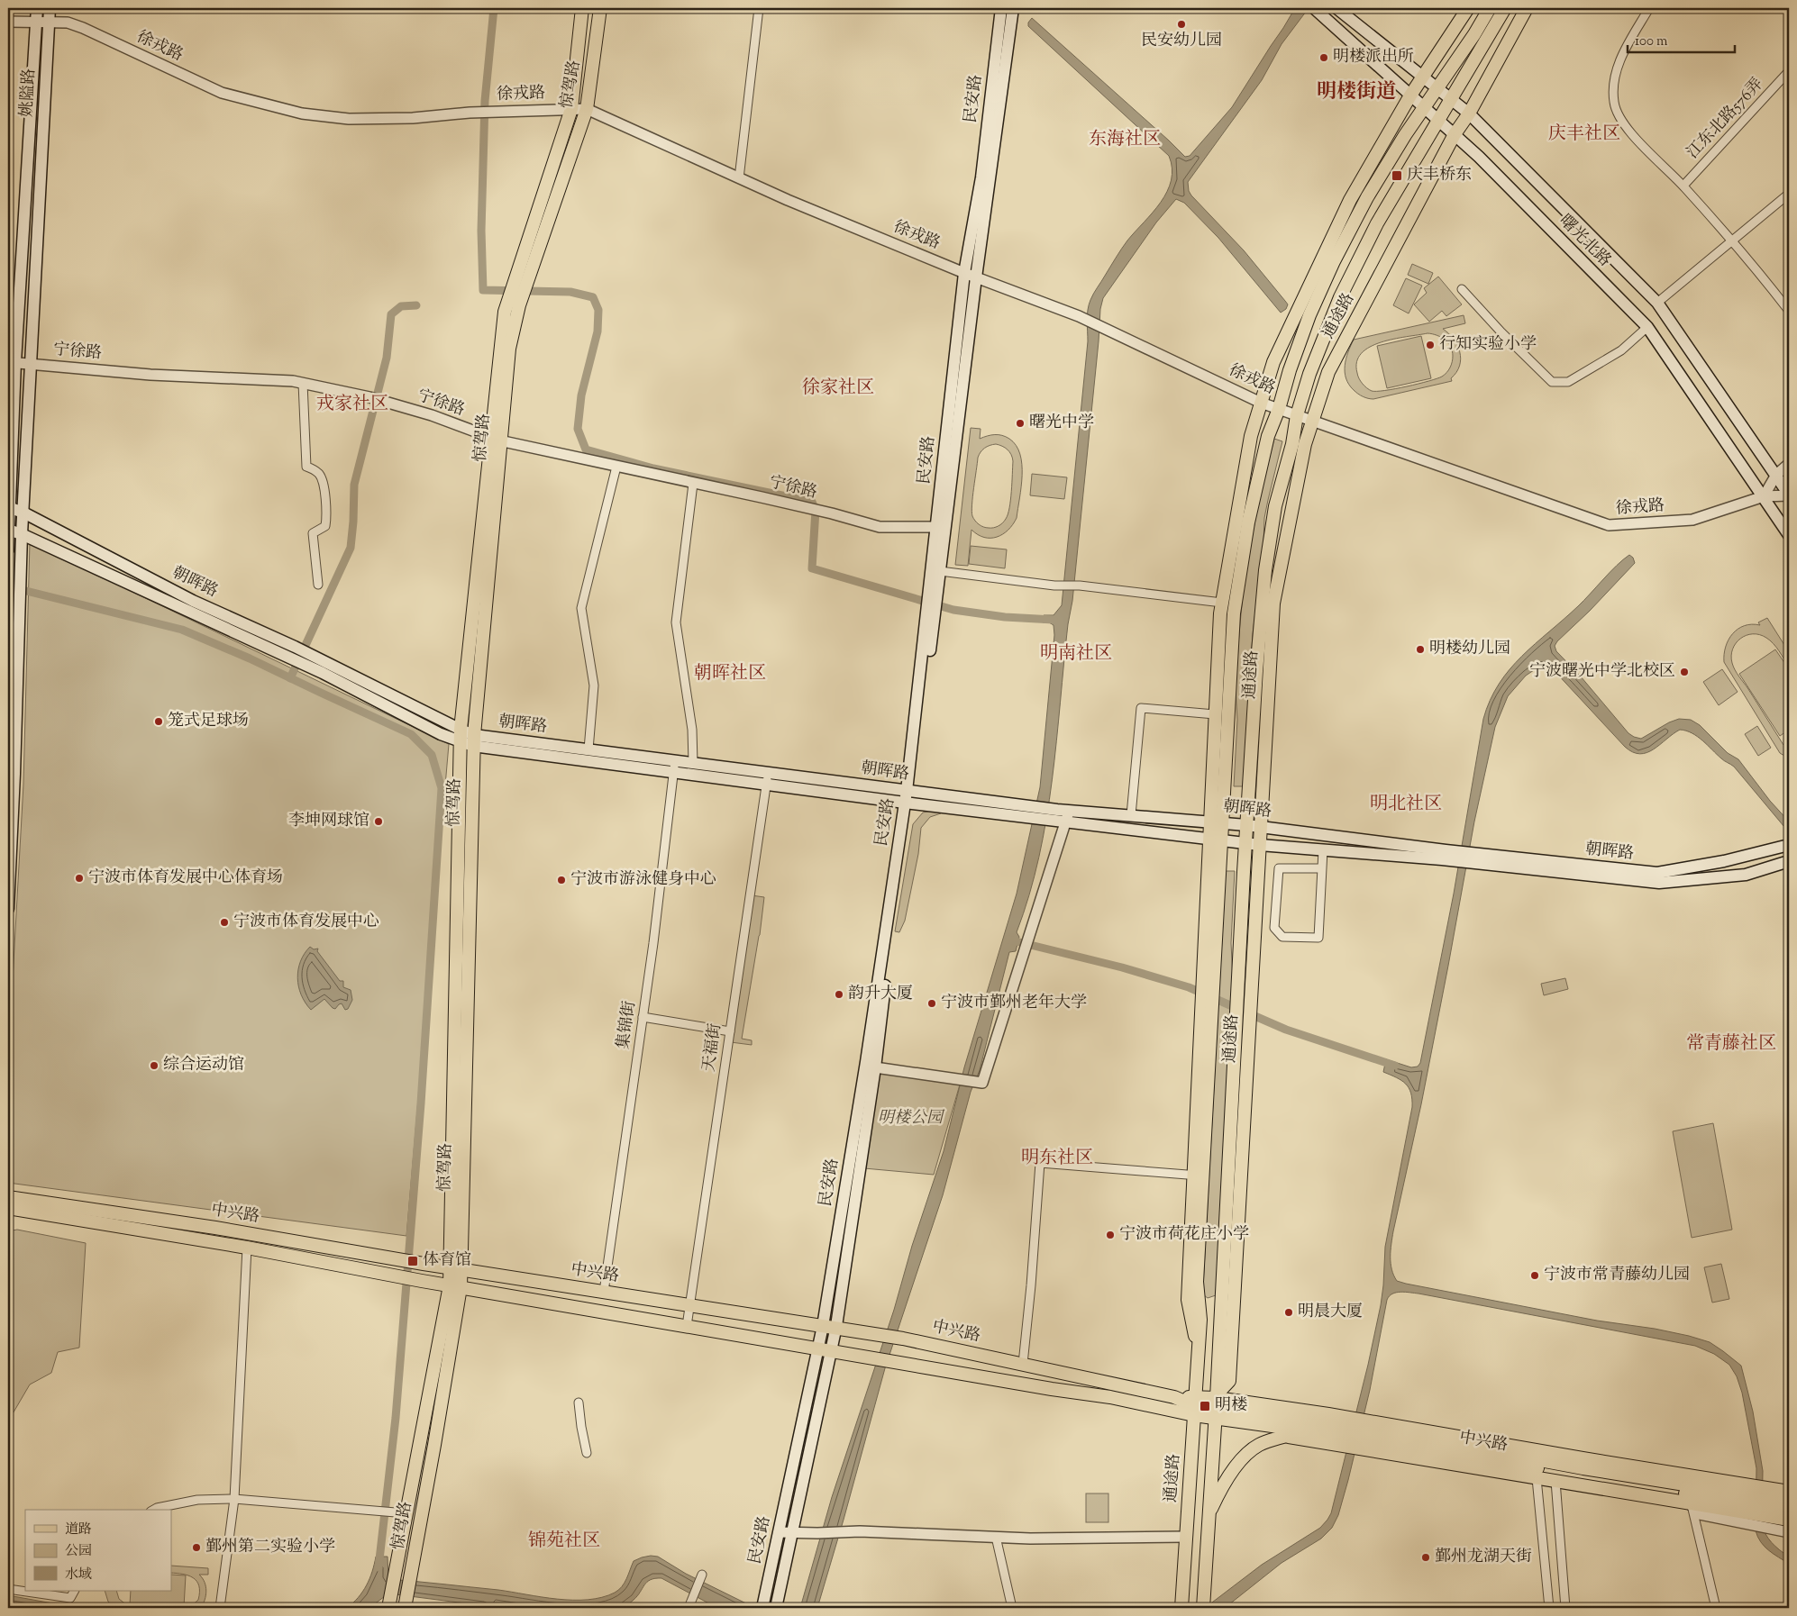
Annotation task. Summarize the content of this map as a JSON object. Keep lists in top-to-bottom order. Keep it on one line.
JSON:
{"streets":{"main road":["惊驾路","姚隘路","民安路","曙光北路","通途路","朝晖路","中兴路"],"street":["徐戎路","江东北路576弄","宁徐路","集锦街","天福街"]},"crossings":[["徐戎路","惊驾路"],["徐戎路","姚隘路"],["徐戎路","民安路"],["徐戎路","曙光北路"],["徐戎路","通途路"],["惊驾路","宁徐路"],["惊驾路","朝晖路"],["惊驾路","中兴路"],["姚隘路","宁徐路"],["姚隘路","朝晖路"],["民安路","宁徐路"],["民安路","朝晖路"],["民安路","中兴路"],["曙光北路","通途路"],["通途路","朝晖路"],["通途路","中兴路"],["朝晖路","集锦街"],["朝晖路","天福街"],["集锦街","中兴路"],["天福街","中兴路"]],"districts":["明楼街道","庆丰社区","东海社区","徐家社区","戎家社区","明南社区","朝晖社区","明北社区","常青藤社区","明东社区","锦苑社区"],"parks":["明楼公园"],"places":{"other":["民安幼儿园","明楼派出所","行知实验小学","曙光中学","明楼幼儿园","宁波曙光中学北校区","笼式足球场","李坤网球馆","宁波市体育发展中心体育场","宁波市游泳健身中心","宁波市体育发展中心","韵升大厦","宁波市鄞州老年大学","综合运动馆","宁波市荷花庄小学","宁波市常青藤幼儿园","明晨大厦","鄞州第二实验小学","鄞州龙湖天街"],"transit":["庆丰桥东","体育馆","明楼"]},"legend":["道路","公园","水域"],"scale_bar":"100 m"}
